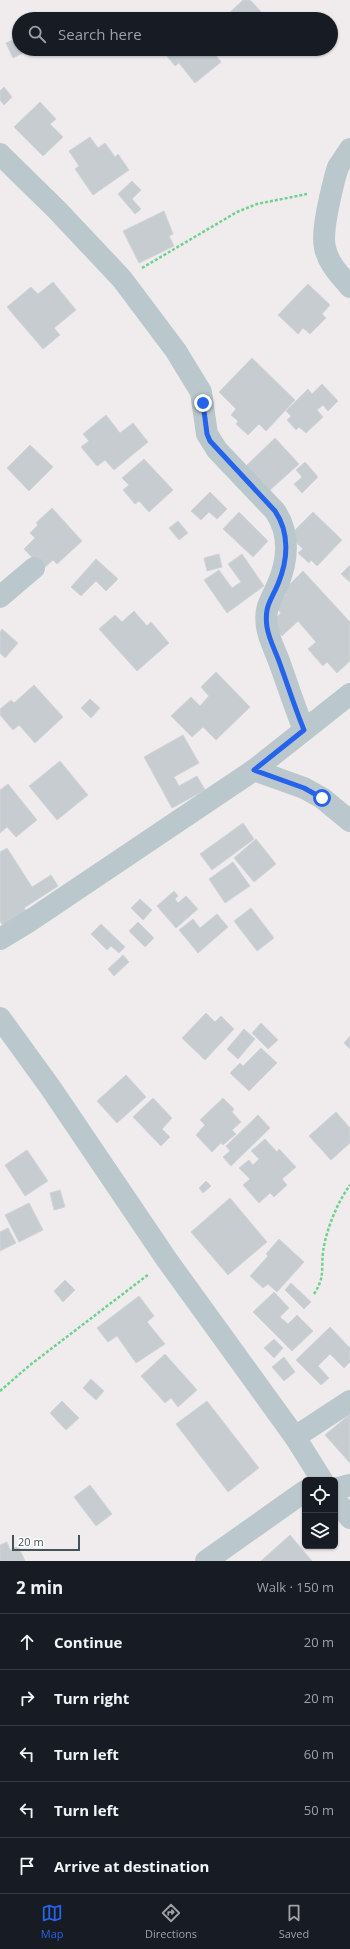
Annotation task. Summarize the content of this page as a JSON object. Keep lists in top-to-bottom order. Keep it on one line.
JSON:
{"scale_bar":"20 m","page":{"search":"Search here","scale":"20 m","heading":["2 min","Walk · 150 m"],"list":[["Continue","20 m"],["Turn right","20 m"],["Turn left","60 m"],["Turn left","50 m"],"Arrive at destination"],"nav":["Map","Directions","Saved"]}}
